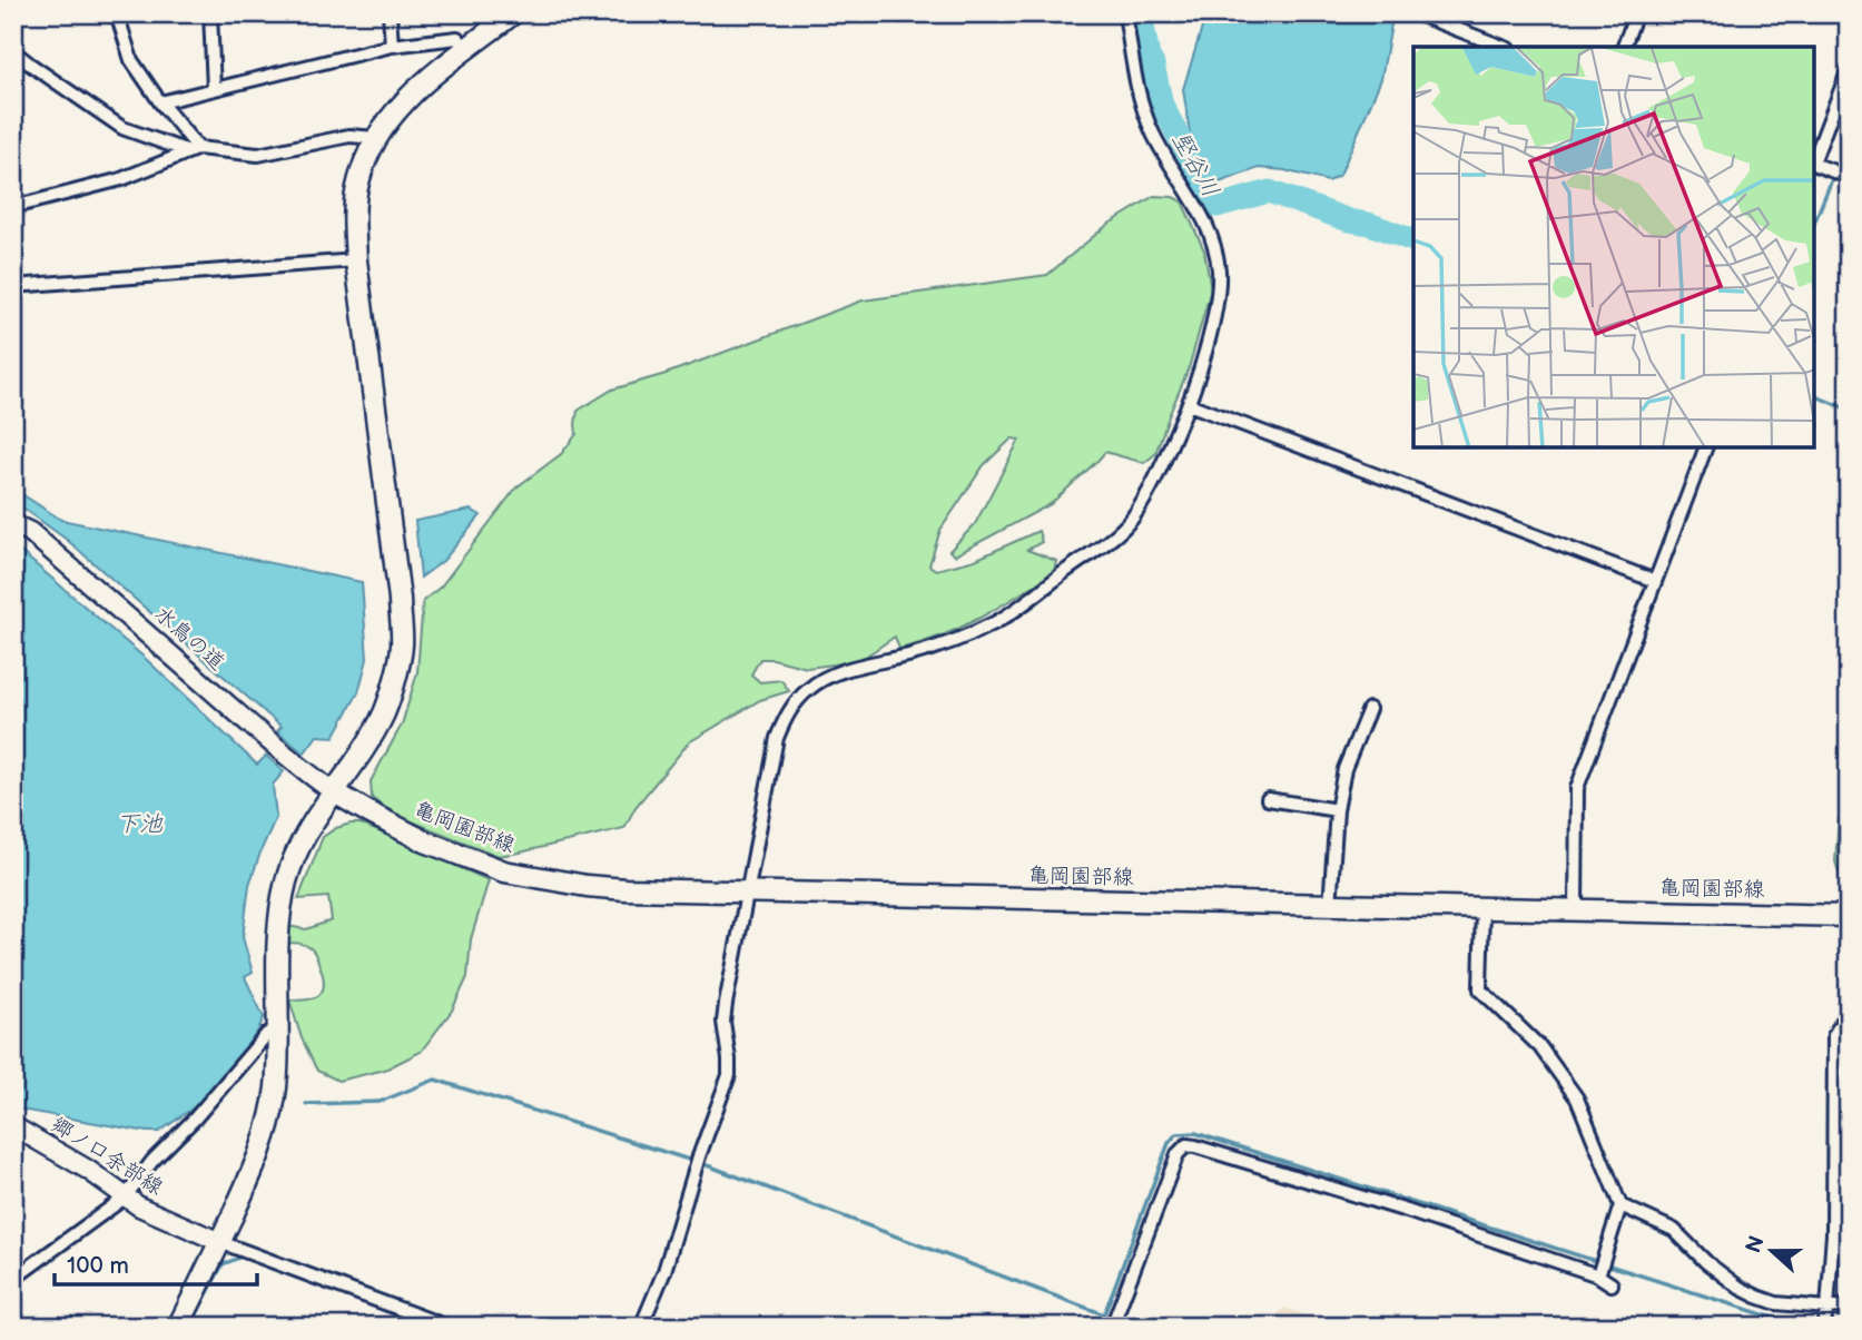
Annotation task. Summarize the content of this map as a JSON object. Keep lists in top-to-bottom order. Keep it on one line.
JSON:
{"streets":{"main road":["亀岡園部線"],"street":["水鳥の道","郷ノ口余部線"]},"crossings":[["水鳥の道","亀岡園部線"]],"water":["堅谷川","下池"],"scale_bar":"100 m","north":"left"}
